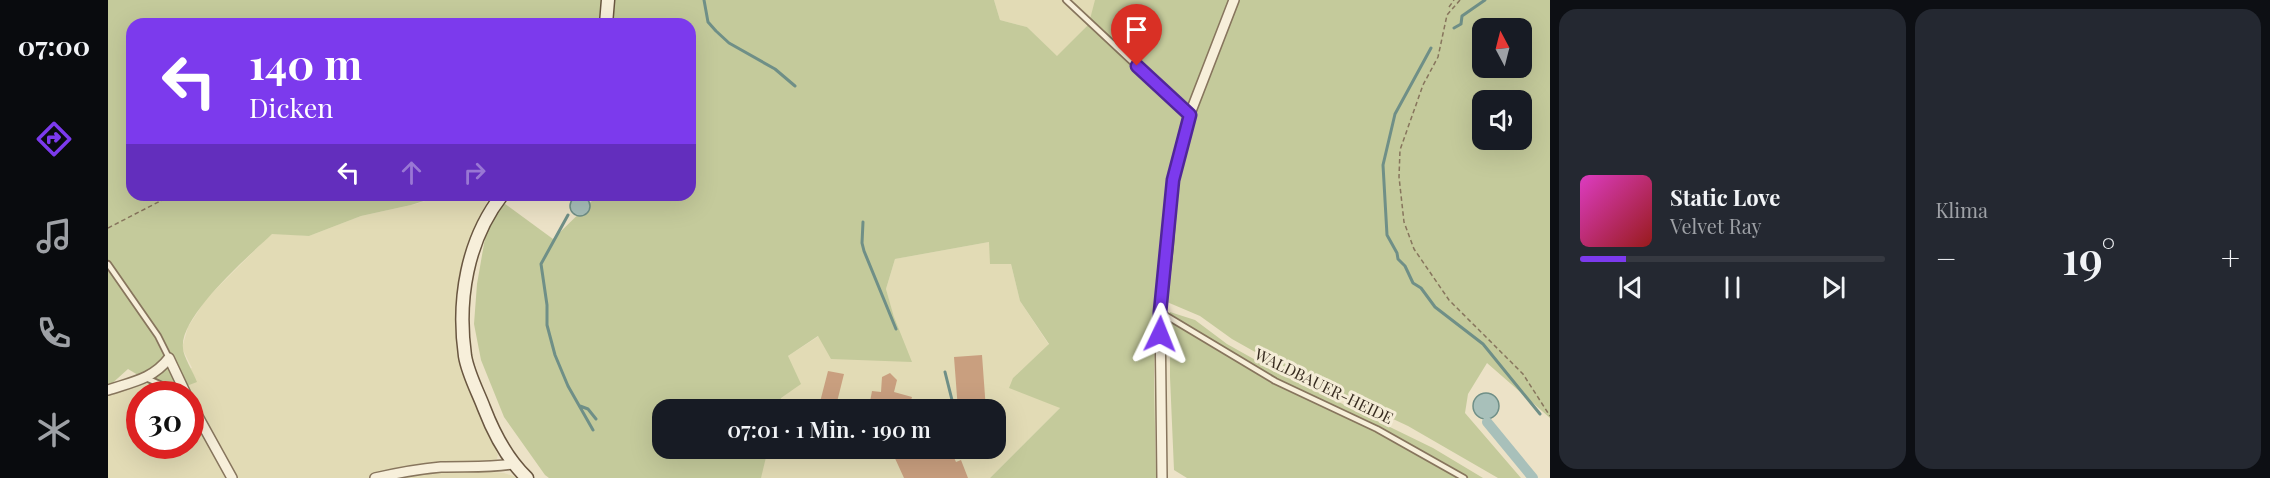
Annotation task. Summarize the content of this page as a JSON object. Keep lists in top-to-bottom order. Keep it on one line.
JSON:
{"streets":{"lane":["WALDBAUER-HEIDE"]},"north":"top","page":{"tabs":"07:00","tile":"Klima","turn":["140 m","Dicken"],"song":["Static Love","Velvet Ray"],"heat":["−","19°","+"],"limit":"30","trip":"07:01 · 1 Min. · 190 m"}}
